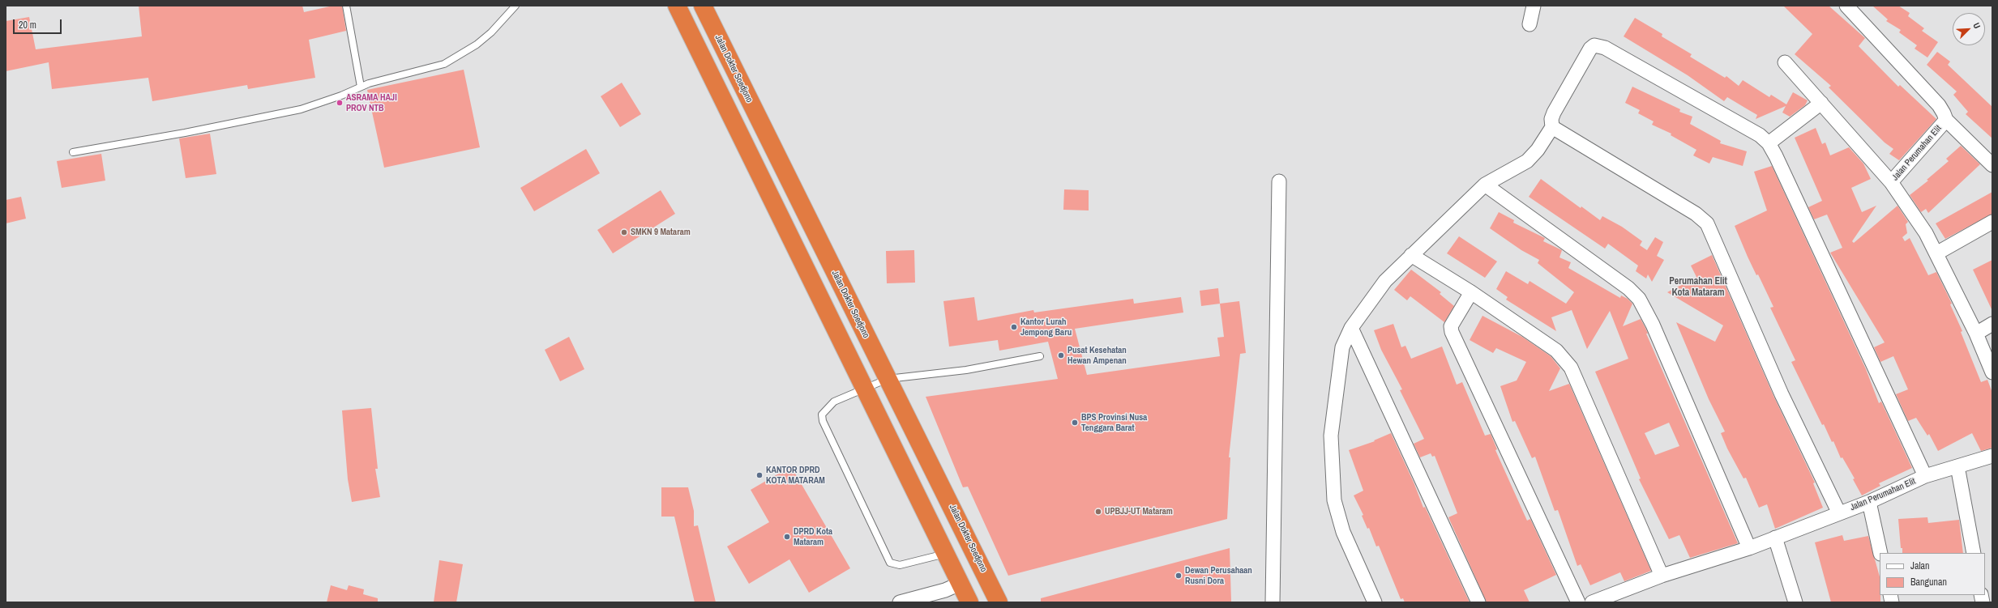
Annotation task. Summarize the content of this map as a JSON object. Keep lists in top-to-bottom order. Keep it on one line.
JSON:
{"streets":{"highway":["Jalan Dokter Soedjono"],"street":["Jalan Perumahan Elit"]},"districts":["Perumahan Elit Kota Mataram"],"places":["ASRAMA HAJI PROV NTB","SMKN 9 Mataram","Kantor Lurah Jempong Baru","Pusat Kesehatan Hewan Ampenan","BPS Provinsi Nusa Tenggara Barat","KANTOR DPRD KOTA MATARAM","UPBJJ-UT Mataram","DPRD Kota Mataram","Dewan Perusahaan Rusni Dora"],"legend":["Jalan","Bangunan"],"scale_bar":"20 m","north":"top right"}
